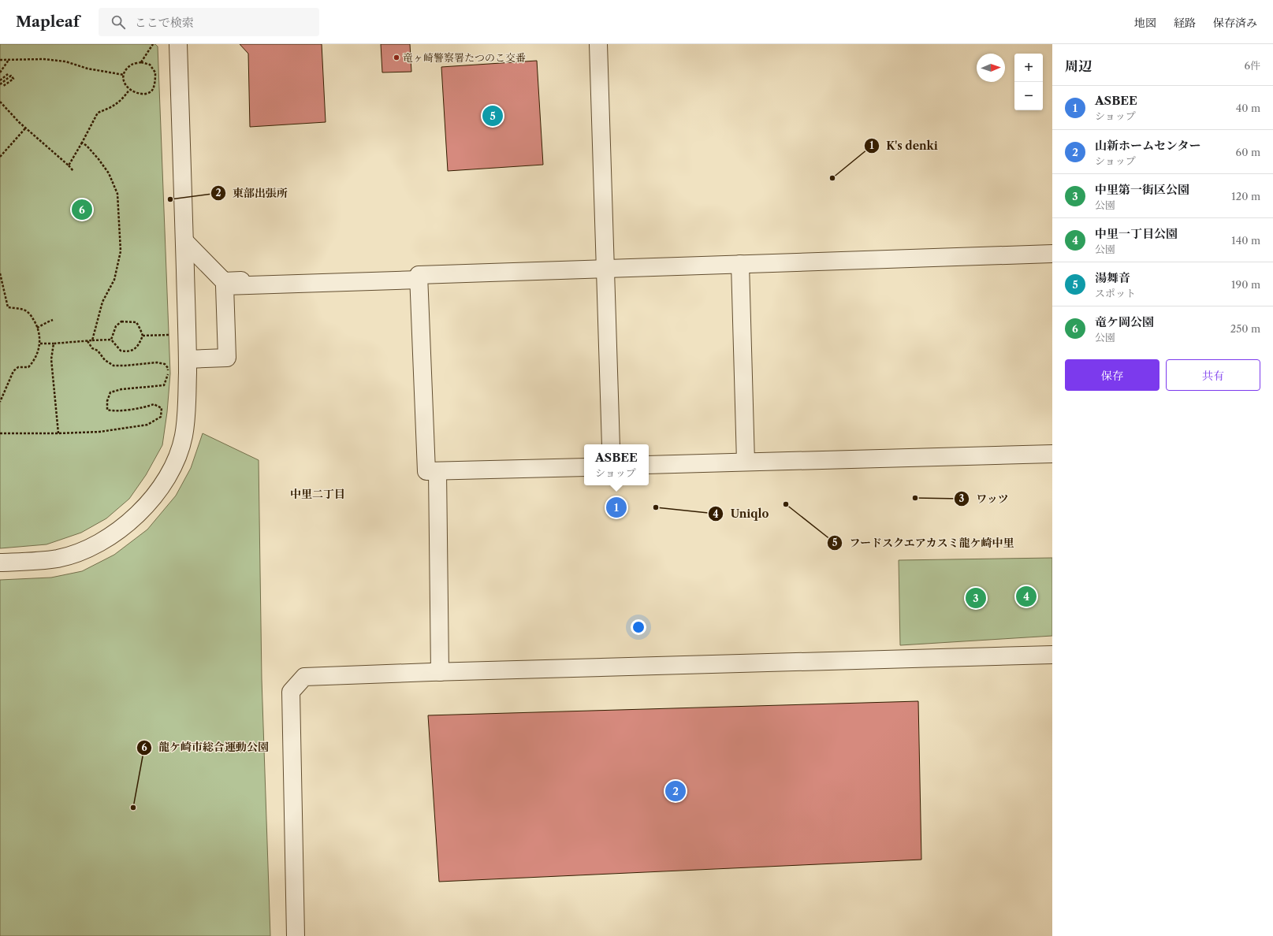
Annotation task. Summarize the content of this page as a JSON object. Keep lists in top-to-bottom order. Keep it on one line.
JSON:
{"districts":["中里二丁目"],"places":["竜ヶ崎警察署たつのこ交番","K's denki","東部出張所","ワッツ","フードスクエアカスミ龍ケ崎中里","Uniqlo","龍ケ崎市総合運動公園"],"north":"right","page":{"header":"Mapleaf","search":"ここで検索","nav":["地図","経路","保存済み"],"heading":["周辺","6件"],"map_buttons":["+","−"],"list":[{"mark":"1","name":"ASBEE","note":"ショップ","value":"40 m"},{"mark":"2","name":"山新ホームセンター","note":"ショップ","value":"60 m"},{"mark":"3","name":"中里第一街区公園","note":"公園","value":"120 m"},{"mark":"4","name":"中里一丁目公園","note":"公園","value":"140 m"},{"mark":"5","name":"湯舞音","note":"スポット","value":"190 m"},{"mark":"6","name":"竜ケ岡公園","note":"公園","value":"250 m"}],"pins":["5","6","1","4","3","2"],"buttons":["保存","共有"],"popup":["ASBEE","ショップ"]}}
